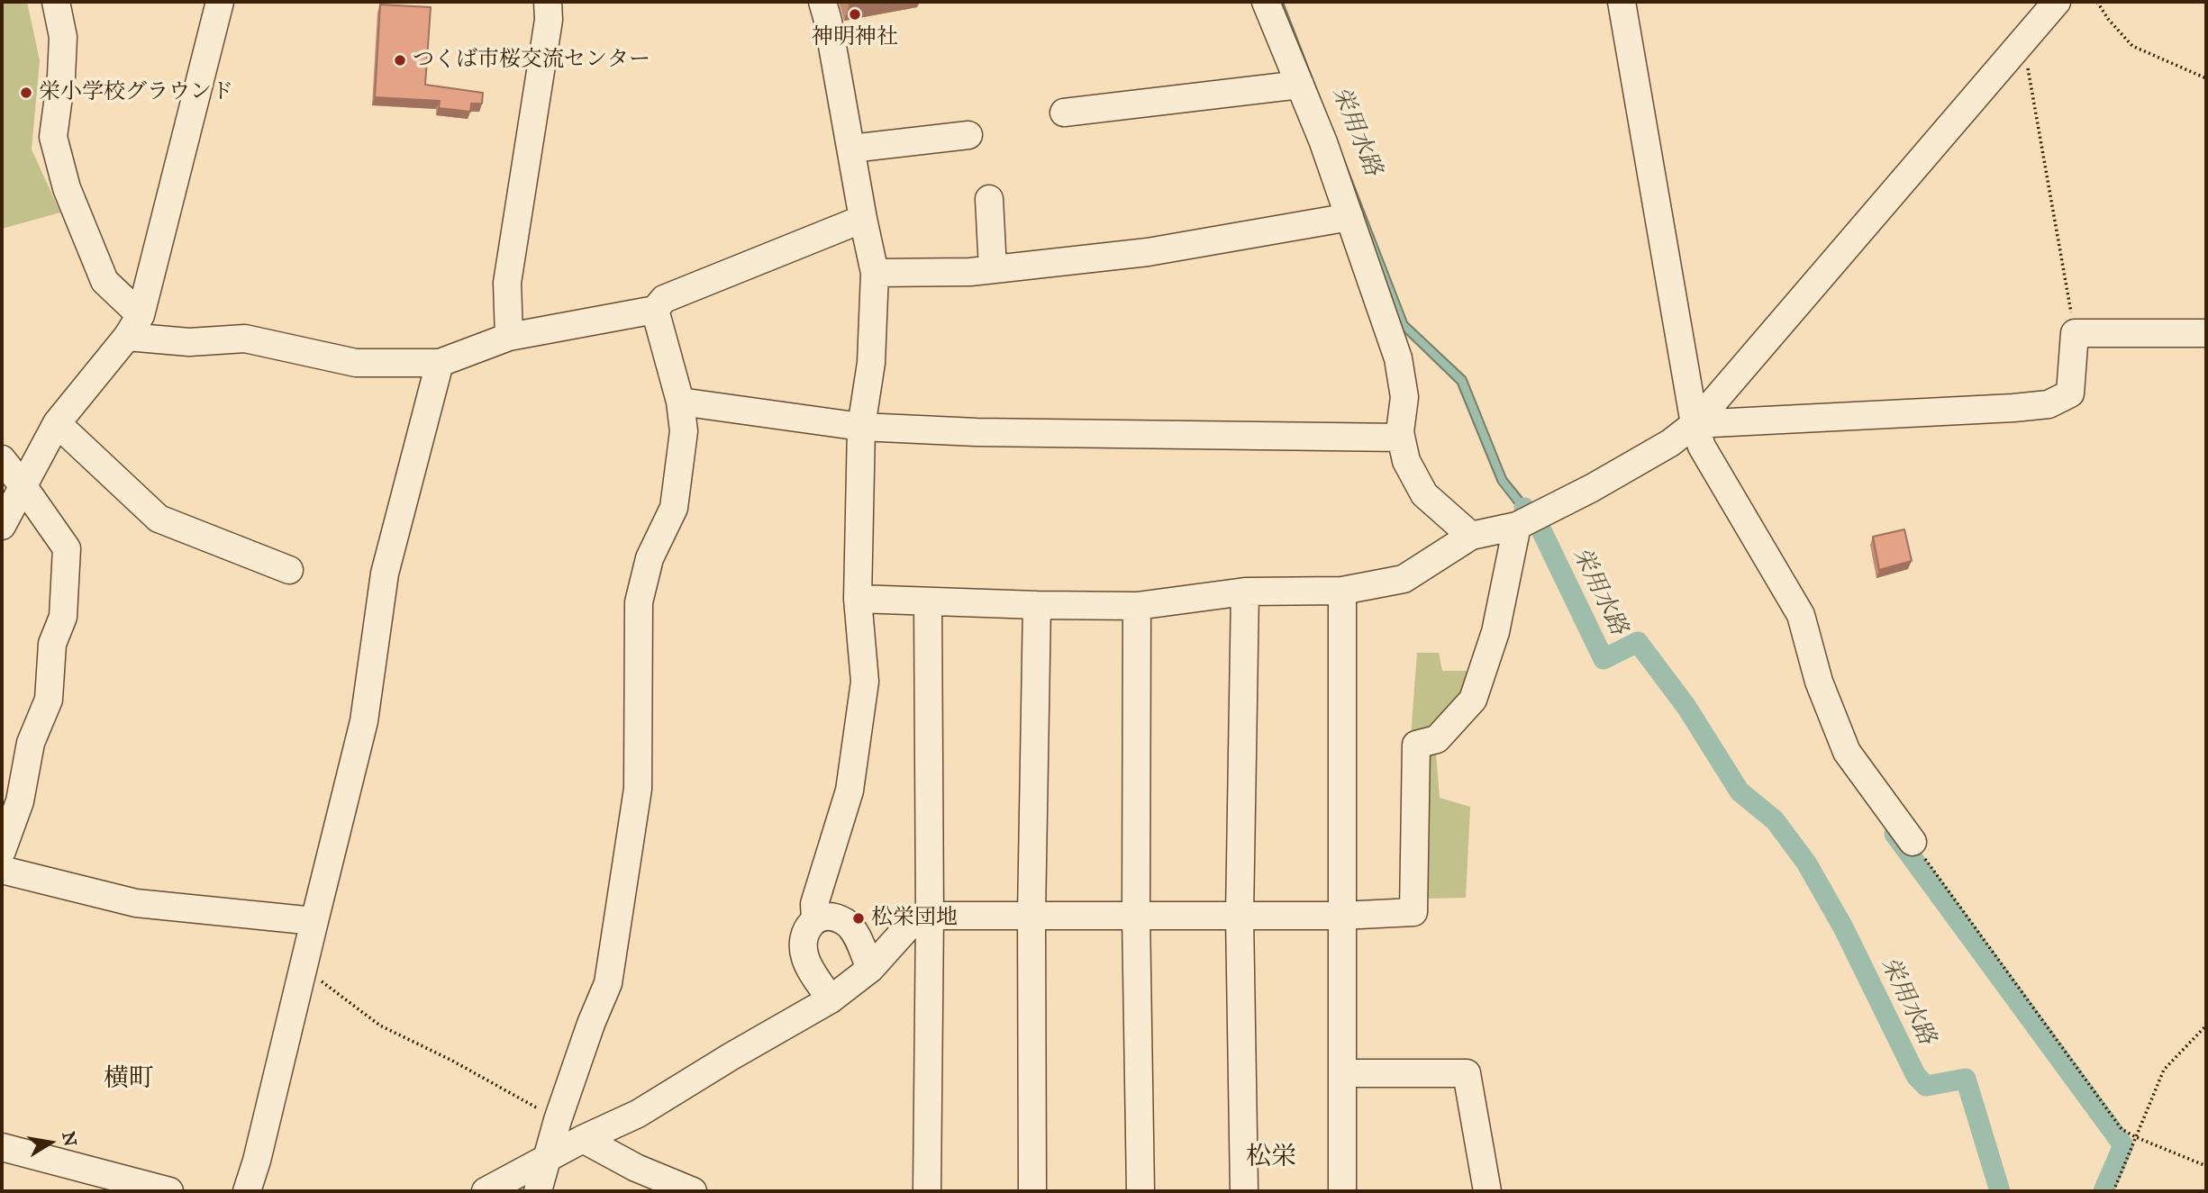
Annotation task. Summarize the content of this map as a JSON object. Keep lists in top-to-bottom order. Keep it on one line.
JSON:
{"districts":["横町","松栄"],"water":["栄用水路"],"places":["神明神社","つくば市桜交流センター","栄小学校グラウンド","松栄団地"],"north":"right"}
